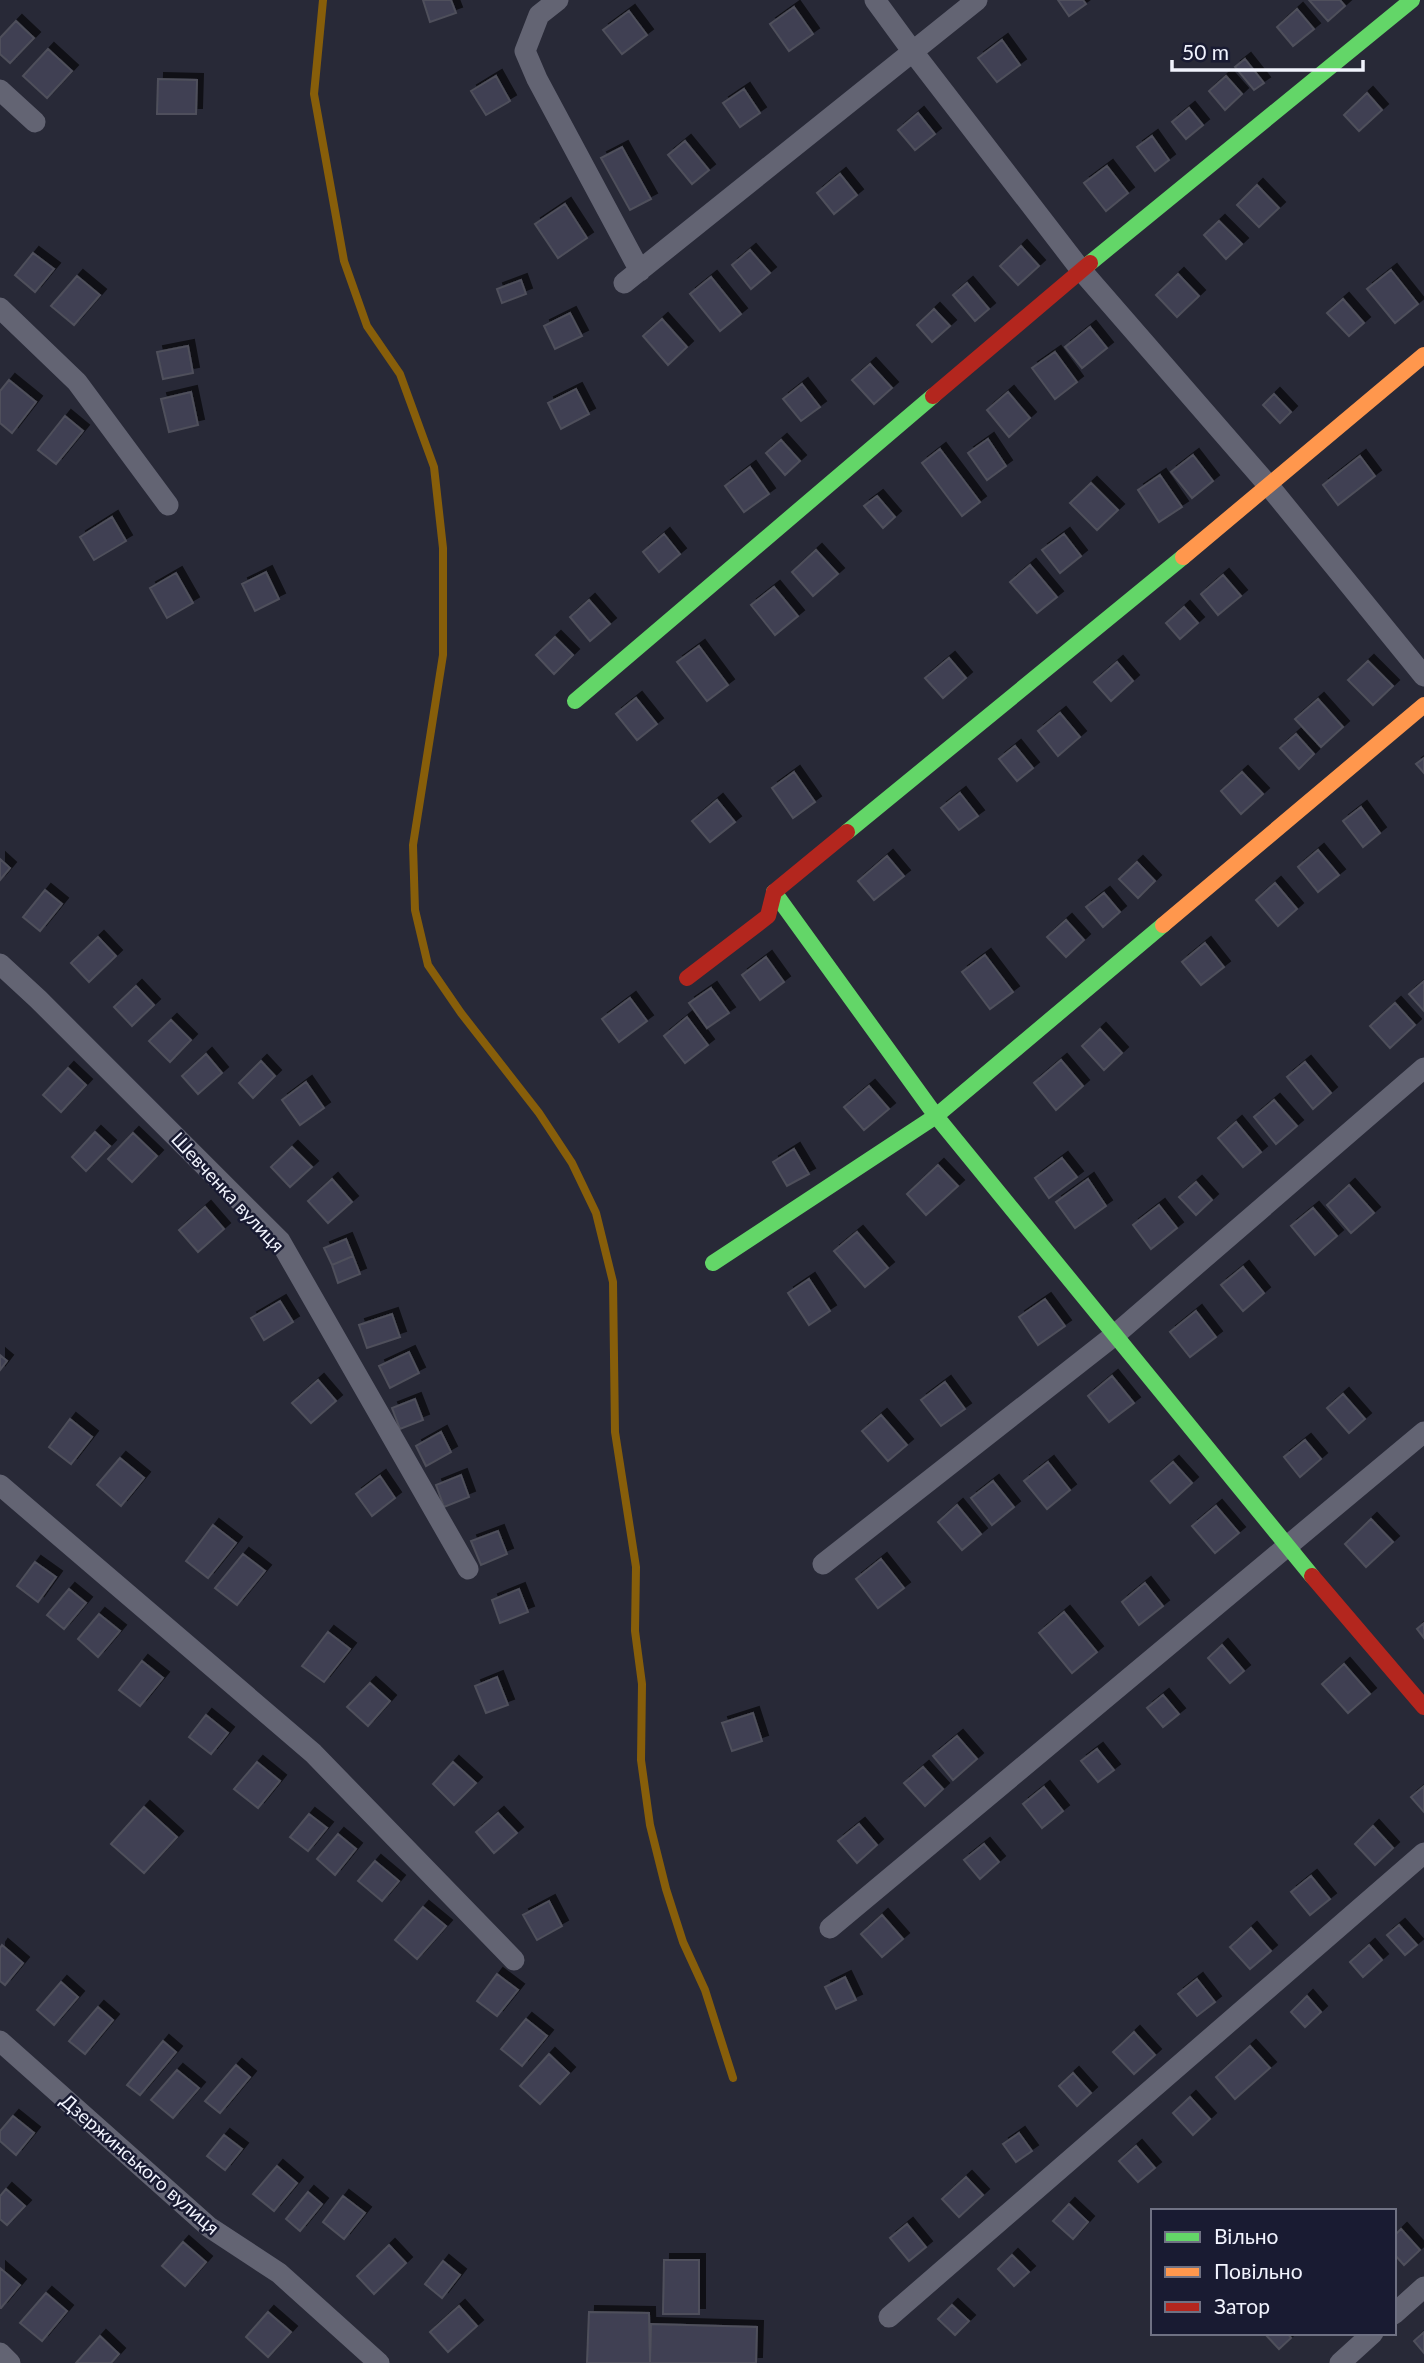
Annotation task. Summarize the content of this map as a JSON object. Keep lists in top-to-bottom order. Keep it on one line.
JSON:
{"streets":{"street":["Шевченка вулиця","Дзержинського вулиця"]},"legend":["Вільно","Повільно","Затор"],"scale_bar":"50 m"}
